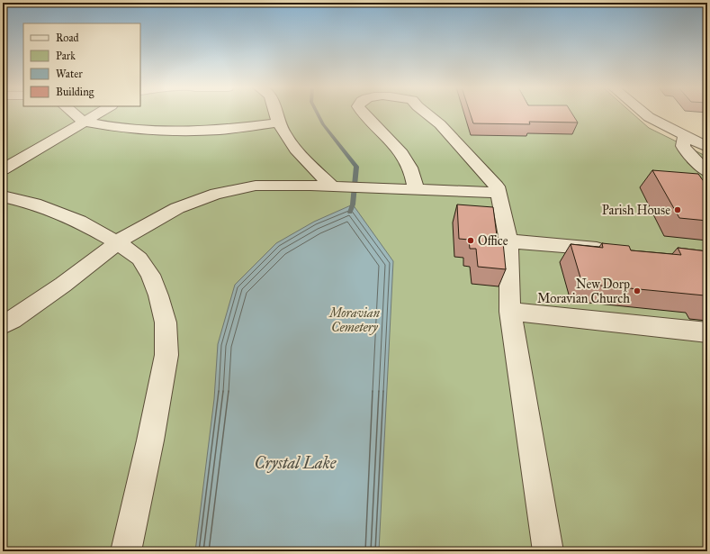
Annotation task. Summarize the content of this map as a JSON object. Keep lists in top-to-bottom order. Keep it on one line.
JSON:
{"water":["Crystal Lake"],"parks":["Moravian Cemetery"],"places":["Parish House","Office","New Dorp Moravian Church"],"legend":["Road","Park","Water","Building"]}
